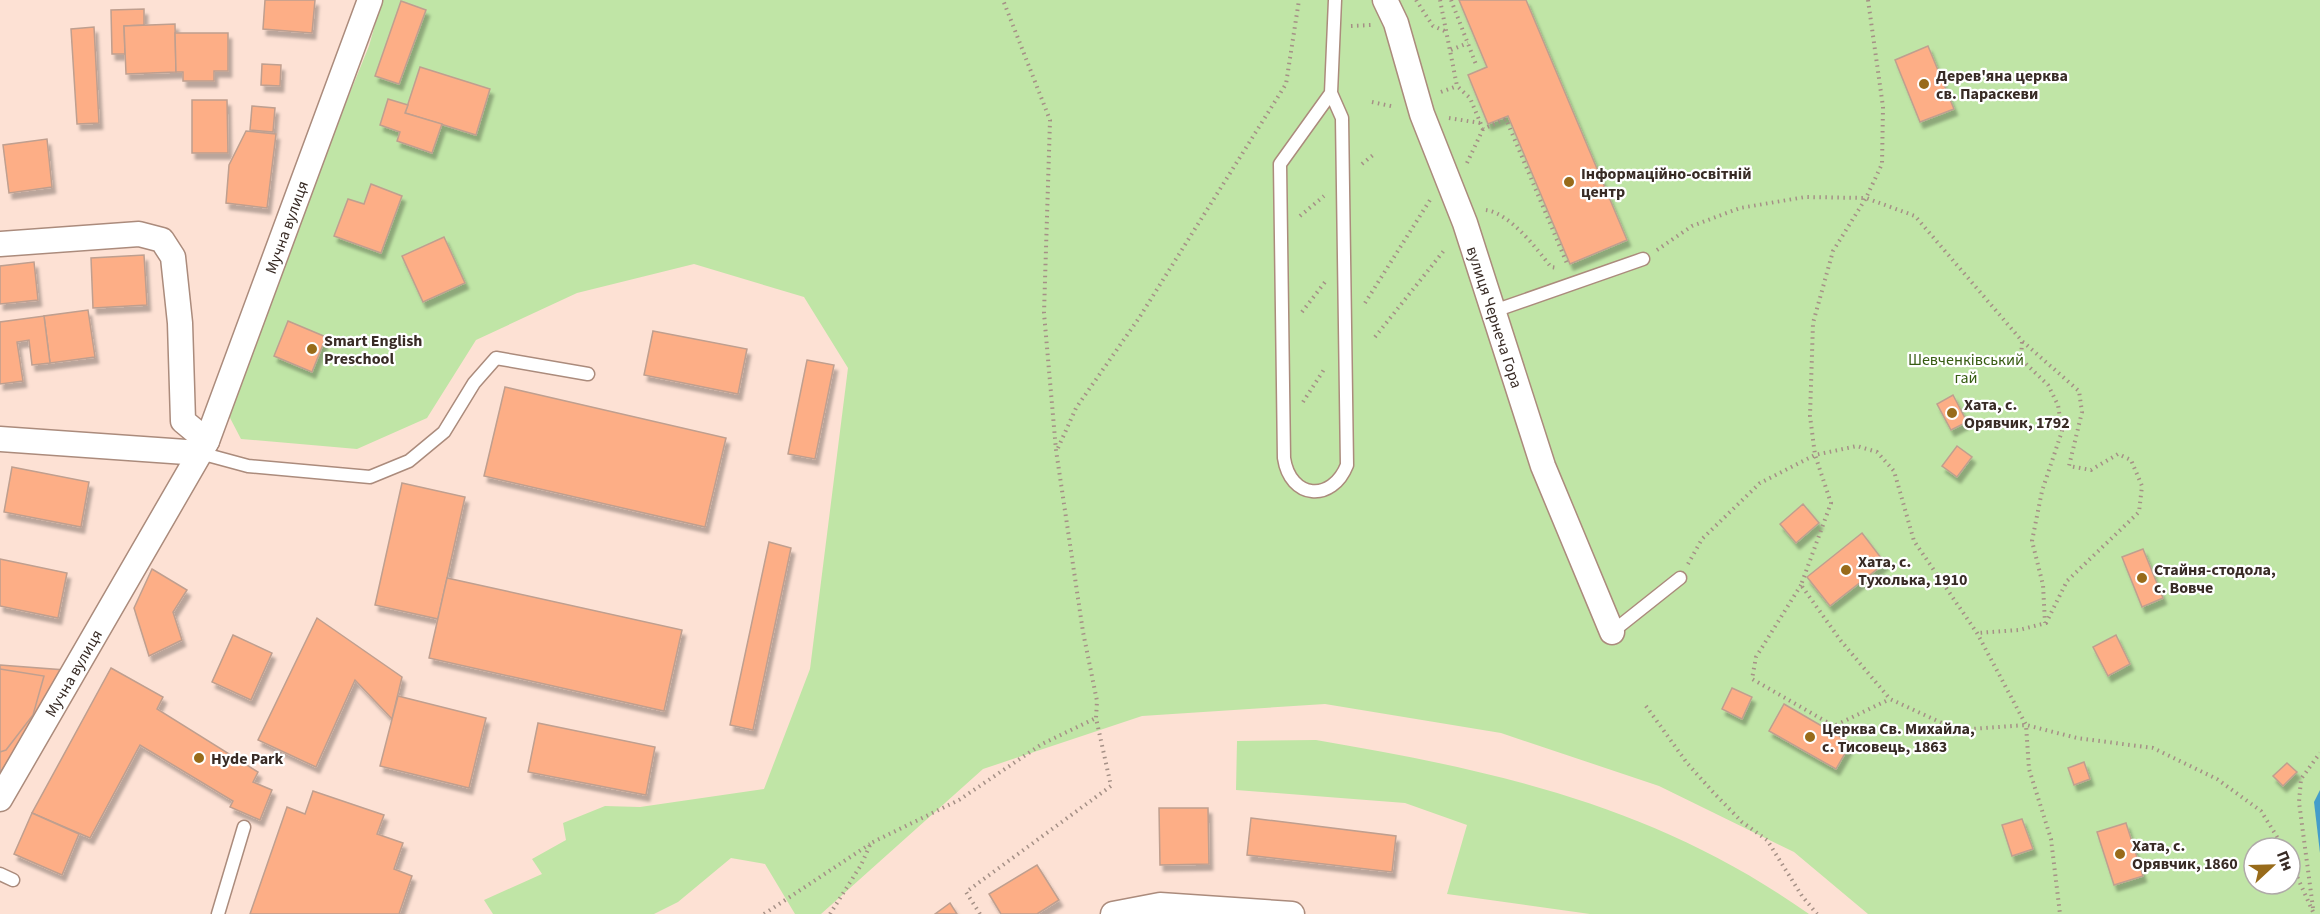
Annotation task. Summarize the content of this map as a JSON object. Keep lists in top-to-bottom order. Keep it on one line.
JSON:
{"streets":{"street":["Мучна вулиця","вулиця Чернеча Гора"]},"parks":["Шевченківський гай"],"places":["Дерев'яна церква св. Параскеви","Інформаційно-освітній центр","Smart English Preschool","Хата, с. Орявчик, 1792","Хата, с. Тухолька, 1910","Стайня-стодола, с. Вовче","Церква Св. Михайла, с. Тисовець, 1863","Hyde Park","Хата, с. Орявчик, 1860"],"north":"right"}
